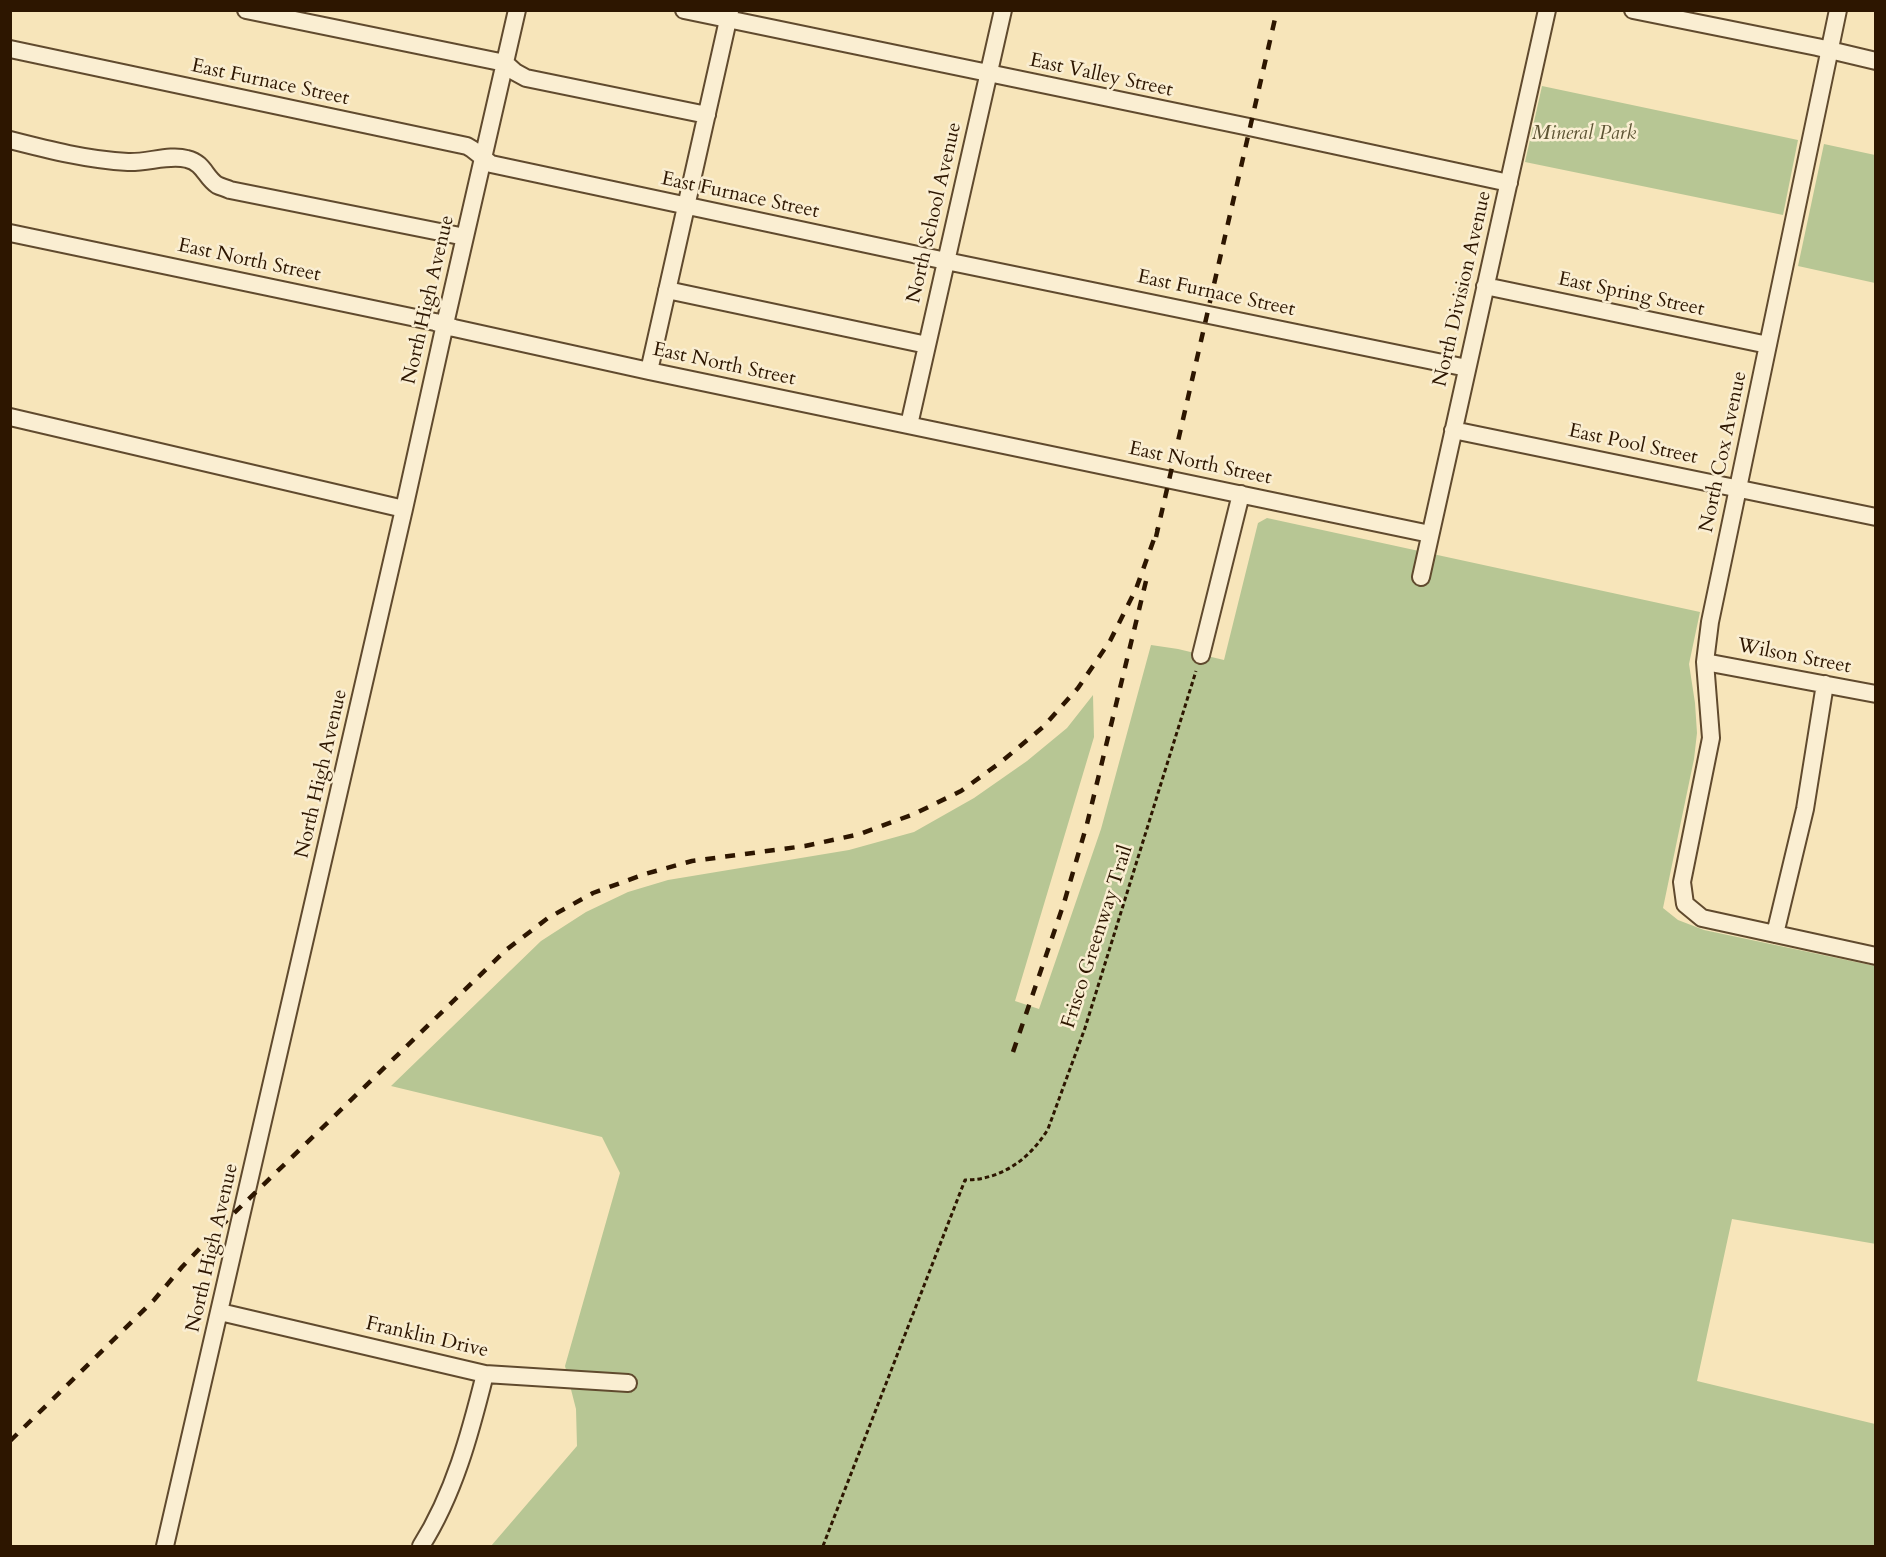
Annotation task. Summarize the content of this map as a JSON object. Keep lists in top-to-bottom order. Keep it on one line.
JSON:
{"streets":{"street":["East Valley Street","East Furnace Street","North School Avenue","East North Street","North Division Avenue","East Spring Street","North High Avenue","East Pool Street","North Cox Avenue","Wilson Street","Franklin Drive"],"path":["Frisco Greenway Trail"]},"crossings":[["East Valley Street","North School Avenue"],["East Valley Street","North Division Avenue"],["East Furnace Street","North School Avenue"],["East Furnace Street","North Division Avenue"],["East Furnace Street","North High Avenue"],["North School Avenue","East North Street"],["East North Street","North Division Avenue"],["East North Street","North High Avenue"],["North Division Avenue","East Spring Street"],["North Division Avenue","East Pool Street"],["East Spring Street","North Cox Avenue"],["North High Avenue","Franklin Drive"],["East Pool Street","North Cox Avenue"],["North Cox Avenue","Wilson Street"]],"parks":["Mineral Park"]}
